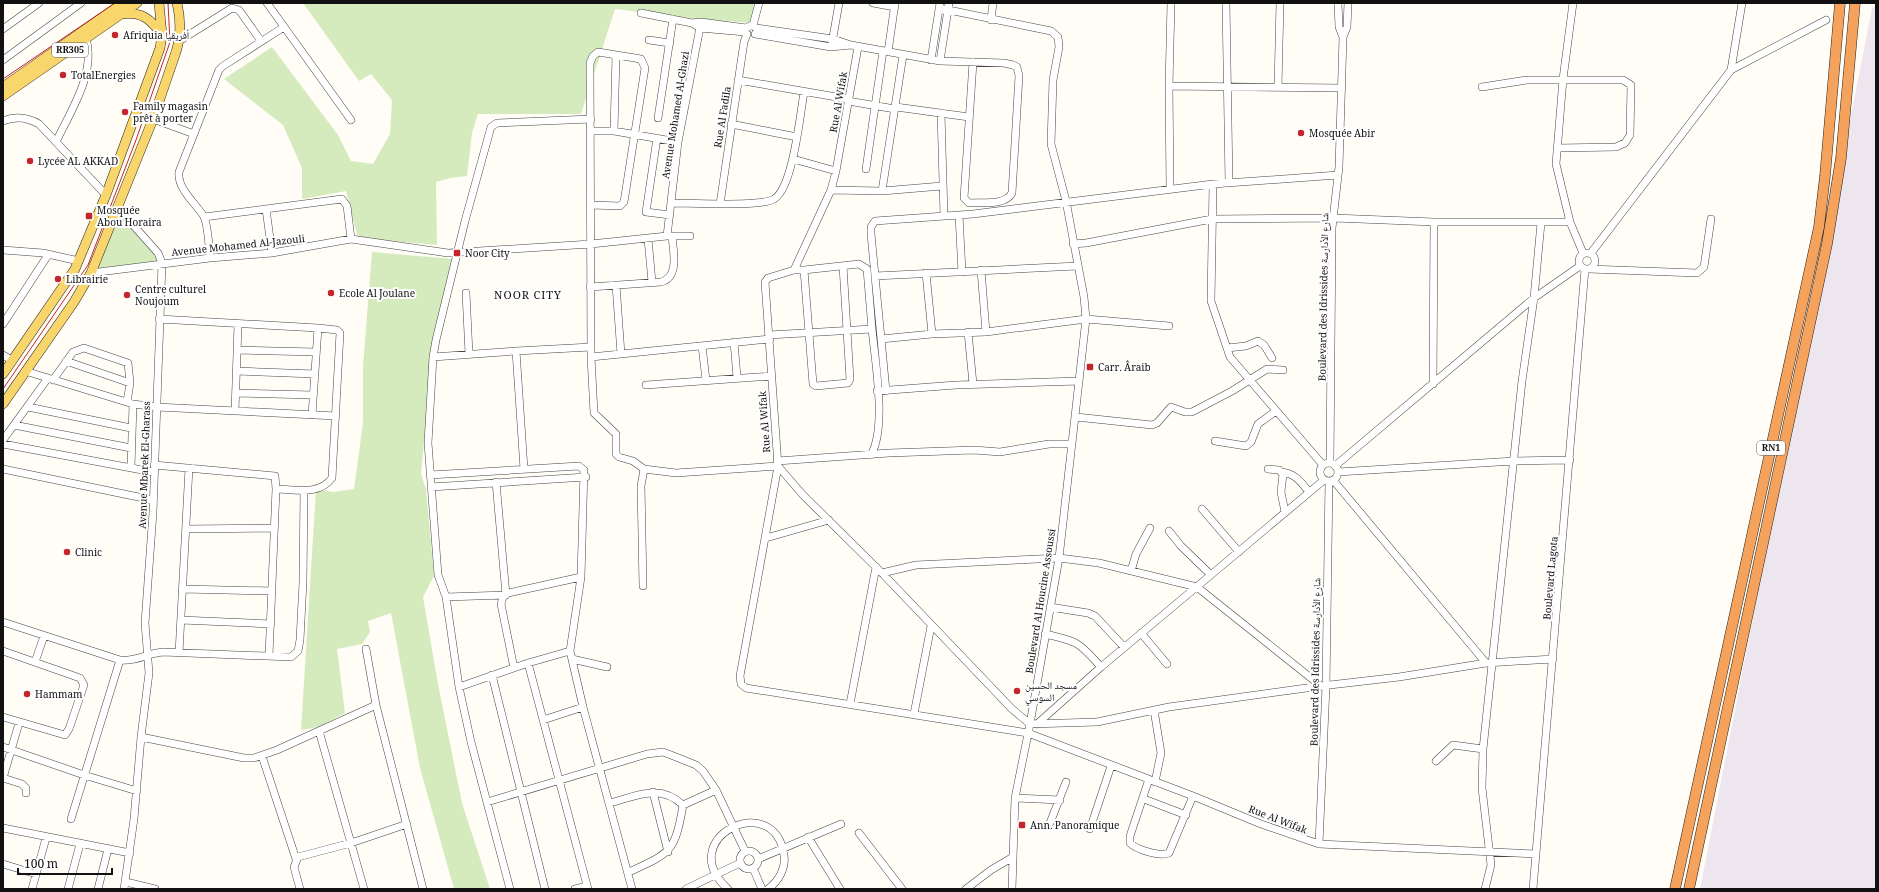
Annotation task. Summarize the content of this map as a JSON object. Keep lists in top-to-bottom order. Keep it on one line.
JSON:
{"streets":{"highway":["RN1"],"main road":["RR305"],"street":["Rue Al Wifak","Avenue Mohamed Al-Ghazi","Rue Al Fadila","Avenue Mohamed Al-Jazouli","Boulevard des Idrissides شارع الأدارسة","Avenue Mbarek El-Gharass","Boulevard Lagota","Boulevard Al Houcine Assoussi"]},"crossings":[["Rue Al Wifak","Boulevard des Idrissides شارع الأدارسة"],["Rue Al Wifak","Boulevard Lagota"],["Rue Al Wifak","Boulevard Al Houcine Assoussi"],["Avenue Mohamed Al-Jazouli","Avenue Mbarek El-Gharass"]],"districts":["NOOR CITY"],"places":{"other":["Afriquia أفريقيا","TotalEnergies","Family magasin prêt à porter","Mosquée Abir","Lycée AL AKKAD","Librairie","Ecole Al Joulane","Centre culturel Noujoum","Clinic","مسجد الحسين السوسي","Hammam"],"transit":["Mosquée Abou Horaira","Noor City","Carr. Âraib","Ann. Panoramique"]},"scale_bar":"100 m"}
